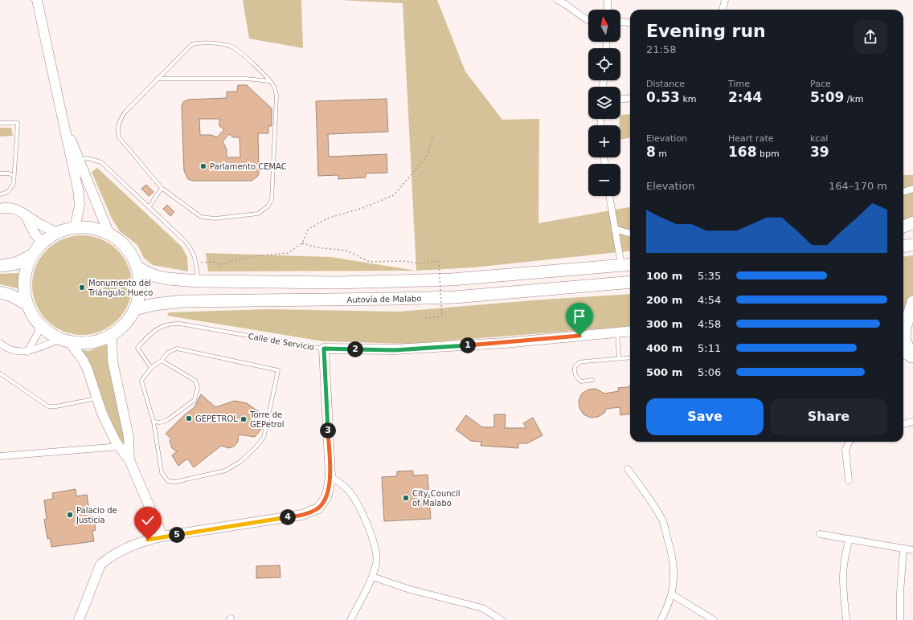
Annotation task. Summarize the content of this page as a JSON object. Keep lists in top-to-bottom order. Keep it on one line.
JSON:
{"streets":{"highway":["Autovía de Malabo"],"street":["Calle de Servicio"]},"places":["Parlamento CEMAC","Monumento del Triángulo Hueco","GEPETROL","Torre de GEPetrol","City Council of Malabo","Palacio de Justicia"],"north":"top","page":{"map_buttons":["+","−"],"heading":["Evening run","21:58"],"stats":[["Distance","0.53 km"],["Time","2:44"],["Pace","5:09 /km"],["Elevation","8 m"],["Heart rate","168 bpm"],["kcal","39"]],"chart":["Elevation","164–170 m"],"list":[{"name":"100 m","note":"5:35"},{"name":"200 m","note":"4:54"},{"name":"300 m","note":"4:58"},{"name":"400 m","note":"5:11"},{"name":"500 m","note":"5:06"}],"pins":["1","2","3","4","5"],"buttons":["Save","Share"]}}
